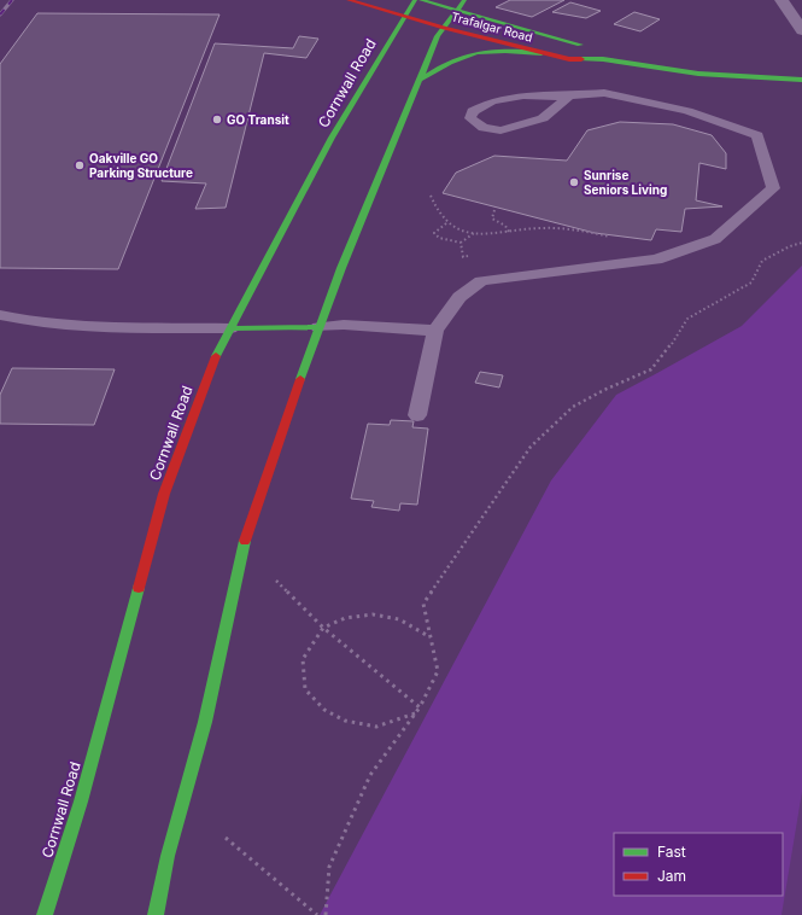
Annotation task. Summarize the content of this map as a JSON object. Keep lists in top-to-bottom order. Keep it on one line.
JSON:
{"streets":{"main road":["Trafalgar Road","Cornwall Road"]},"crossings":[["Trafalgar Road","Cornwall Road"]],"places":["GO Transit","Oakville GO Parking Structure","Sunrise Seniors Living"],"legend":["Fast","Jam"]}
